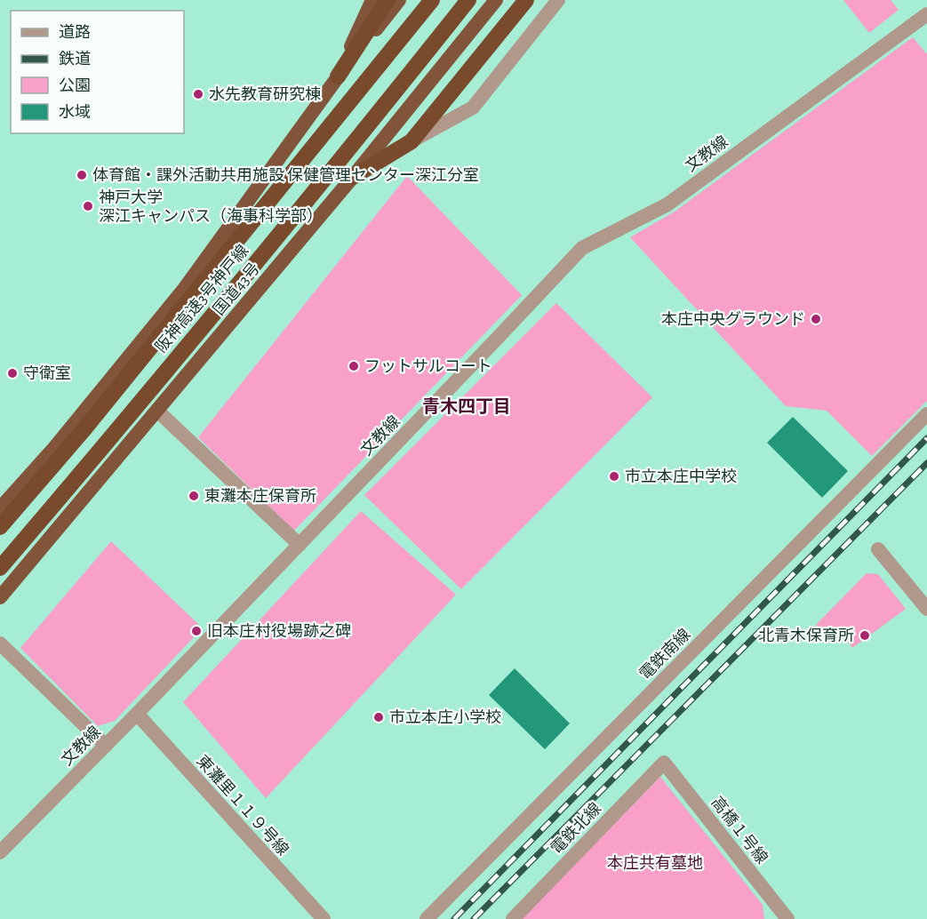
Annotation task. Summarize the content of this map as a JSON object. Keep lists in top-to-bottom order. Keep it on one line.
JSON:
{"streets":{"highway":["国道43号","阪神高速3号神戸線"],"street":["文教線","電鉄南線","東灘里１１９号線","電鉄北線","高橋１号線"]},"crossings":[["文教線","東灘里１１９号線"],["電鉄北線","高橋１号線"]],"districts":["青木四丁目"],"parks":["本庄共有墓地"],"places":["水先教育研究棟","体育館・課外活動共用施設 保健管理センター深江分室","神戸大学 深江キャンパス（海事科学部）","本庄中央グラウンド","フットサルコート","守衛室","市立本庄中学校","東灘本庄保育所","旧本庄村役場跡之碑","北青木保育所","市立本庄小学校"],"legend":["道路","鉄道","公園","水域"]}
